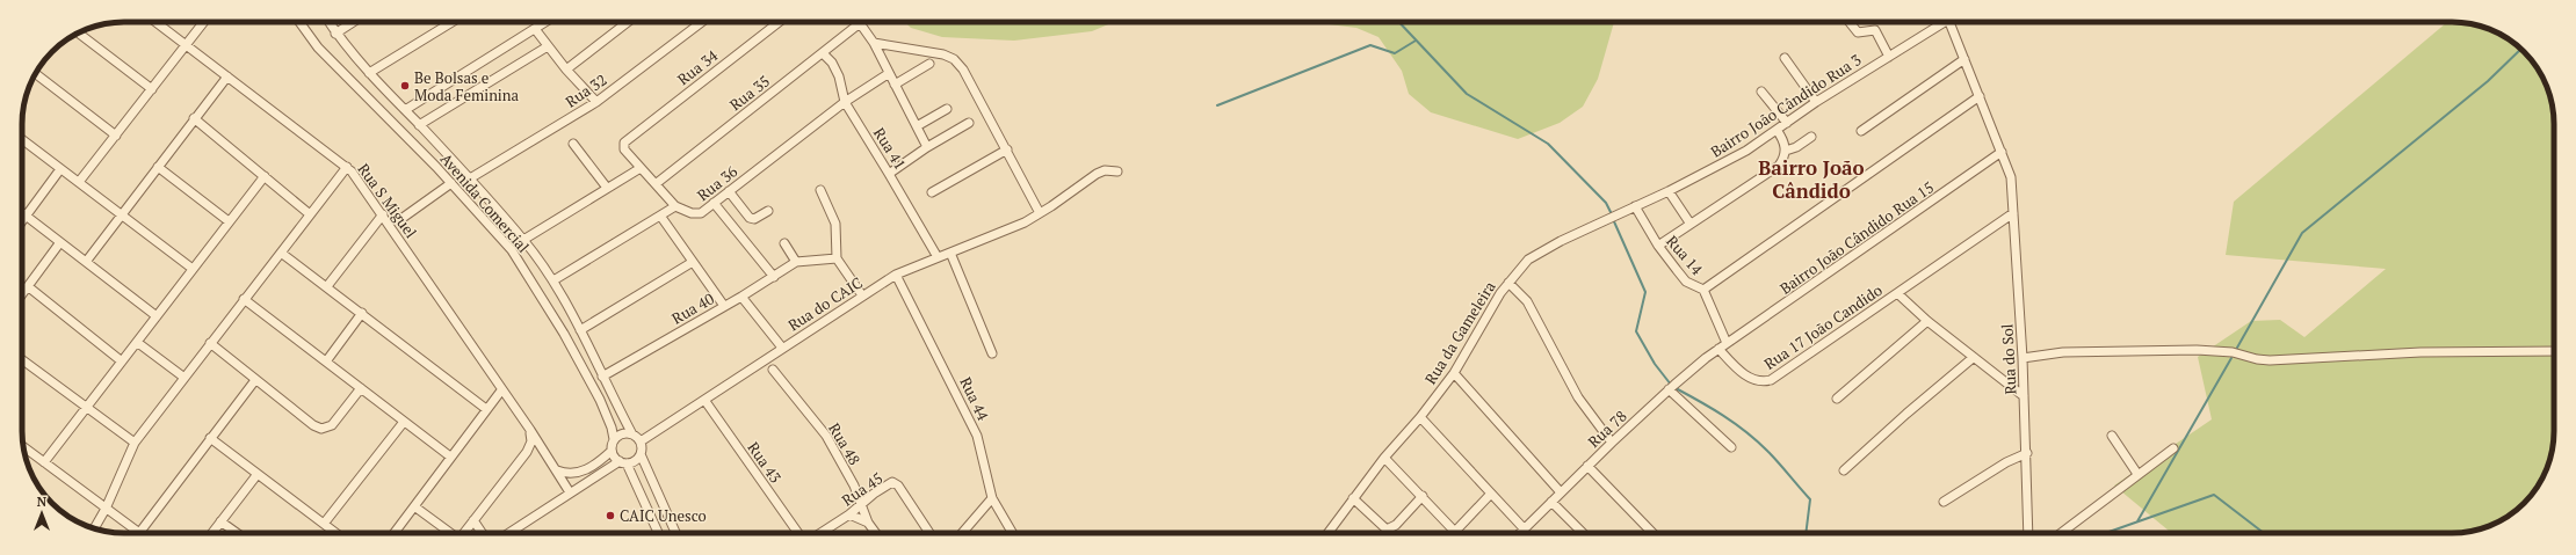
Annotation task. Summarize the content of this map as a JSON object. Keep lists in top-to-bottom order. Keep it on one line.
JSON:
{"streets":{"street":["Rua 34","Rua 32","Rua 35","Bairro João Cândido Rua 3","Rua 41","Rua 36","Rua S Miguel","Avenida Comercial","Bairro João Cândido Rua 15","Rua 14","Rua do CAIC","Rua 40","Rua 17 João Candido","Rua da Gameleira","Rua do Sol","Rua 44","Rua 78","Rua 48","Rua 43","Rua 45"]},"crossings":[["Rua 32","Avenida Comercial"],["Rua 35","Rua 41"],["Bairro João Cândido Rua 3","Rua 14"],["Bairro João Cândido Rua 3","Rua da Gameleira"],["Rua 41","Rua 36"],["Rua 41","Rua do CAIC"],["Avenida Comercial","Rua do CAIC"],["Avenida Comercial","Rua 40"],["Bairro João Cândido Rua 15","Rua 14"],["Bairro João Cândido Rua 15","Rua do Sol"],["Bairro João Cândido Rua 15","Rua 78"],["Rua 14","Rua da Gameleira"],["Rua 14","Rua 78"],["Rua do CAIC","Rua 44"],["Rua do CAIC","Rua 43"],["Rua 17 João Candido","Rua do Sol"],["Rua 17 João Candido","Rua 78"],["Rua 48","Rua 45"]],"districts":["Bairro João Cândido"],"places":["Be Bolsas e Moda Feminina","CAIC Unesco"],"north":"top"}
